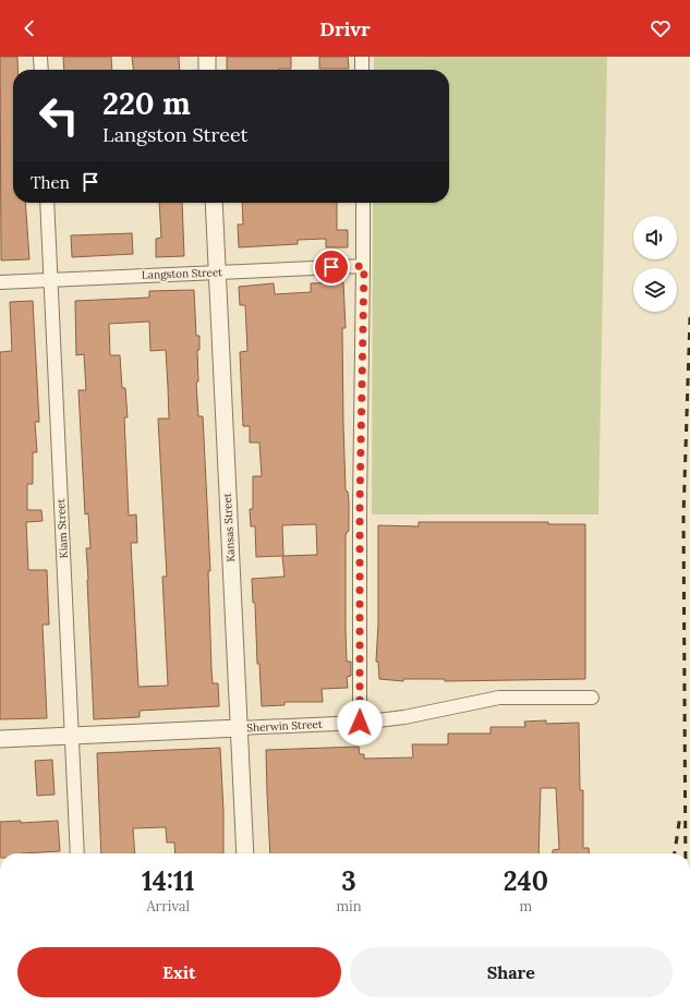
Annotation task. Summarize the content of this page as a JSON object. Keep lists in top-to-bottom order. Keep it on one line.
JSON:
{"streets":{"street":["Langston Street","Kansas Street","Kiam Street","Sherwin Street"]},"crossings":[["Langston Street","Kansas Street"],["Langston Street","Kiam Street"],["Kansas Street","Sherwin Street"],["Kiam Street","Sherwin Street"]],"page":{"header":"Drivr","turn":["220 m","Langston Street"],"then":"Then","eta":["14:11","Arrival","3","min","240","m"],"buttons":["Exit","Share"]}}
